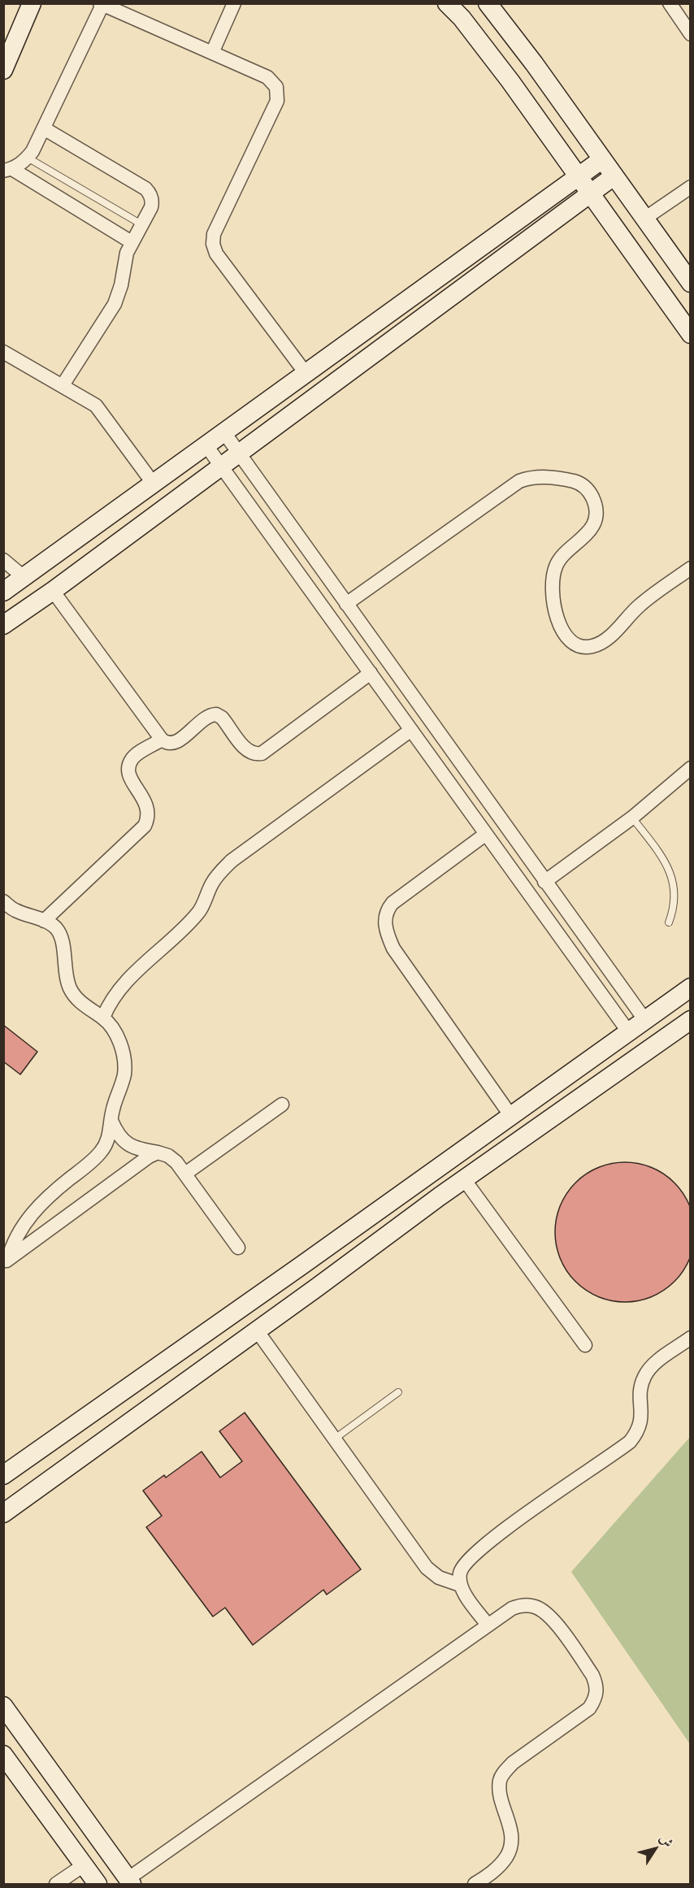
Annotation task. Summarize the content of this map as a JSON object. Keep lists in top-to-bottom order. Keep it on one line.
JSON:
{"north":"top right"}
